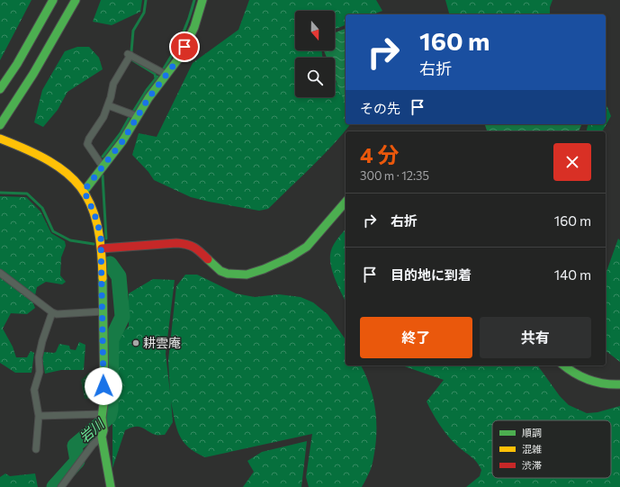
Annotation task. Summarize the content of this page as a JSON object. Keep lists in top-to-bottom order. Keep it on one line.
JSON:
{"water":["岩川"],"places":["耕雲庵"],"legend":["順調","混雑","渋滞"],"north":"bottom","page":{"turn":["160 m","右折"],"then":"その先","heading":["4 分","300 m · 12:35"],"list":[{"name":"右折","value":"160 m"},{"name":"目的地に到着","value":"140 m"}],"buttons":["終了","共有"]}}
